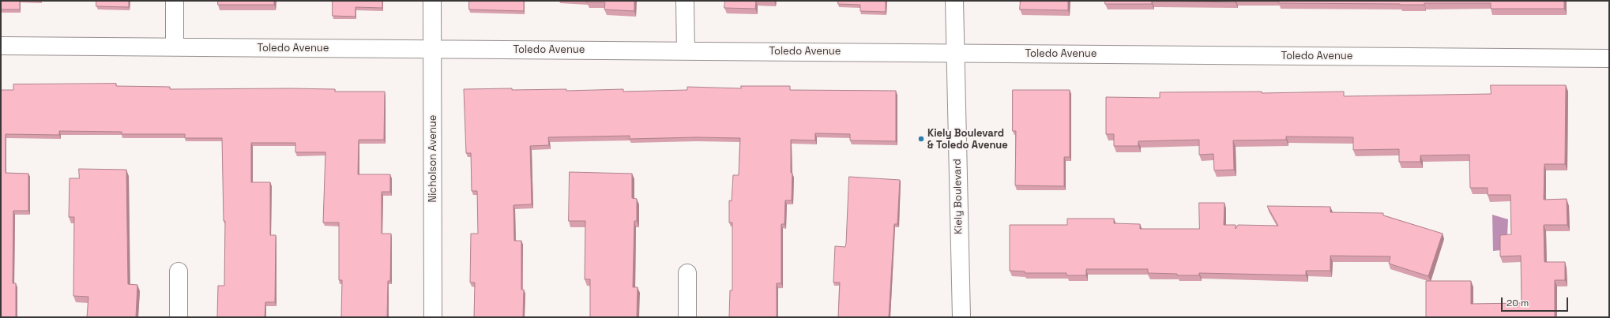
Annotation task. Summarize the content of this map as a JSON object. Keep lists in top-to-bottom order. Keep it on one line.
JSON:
{"streets":{"street":["Toledo Avenue","Nicholson Avenue","Kiely Boulevard"]},"crossings":[["Toledo Avenue","Nicholson Avenue"],["Toledo Avenue","Kiely Boulevard"]],"places":["Kiely Boulevard & Toledo Avenue"],"scale_bar":"20 m"}
